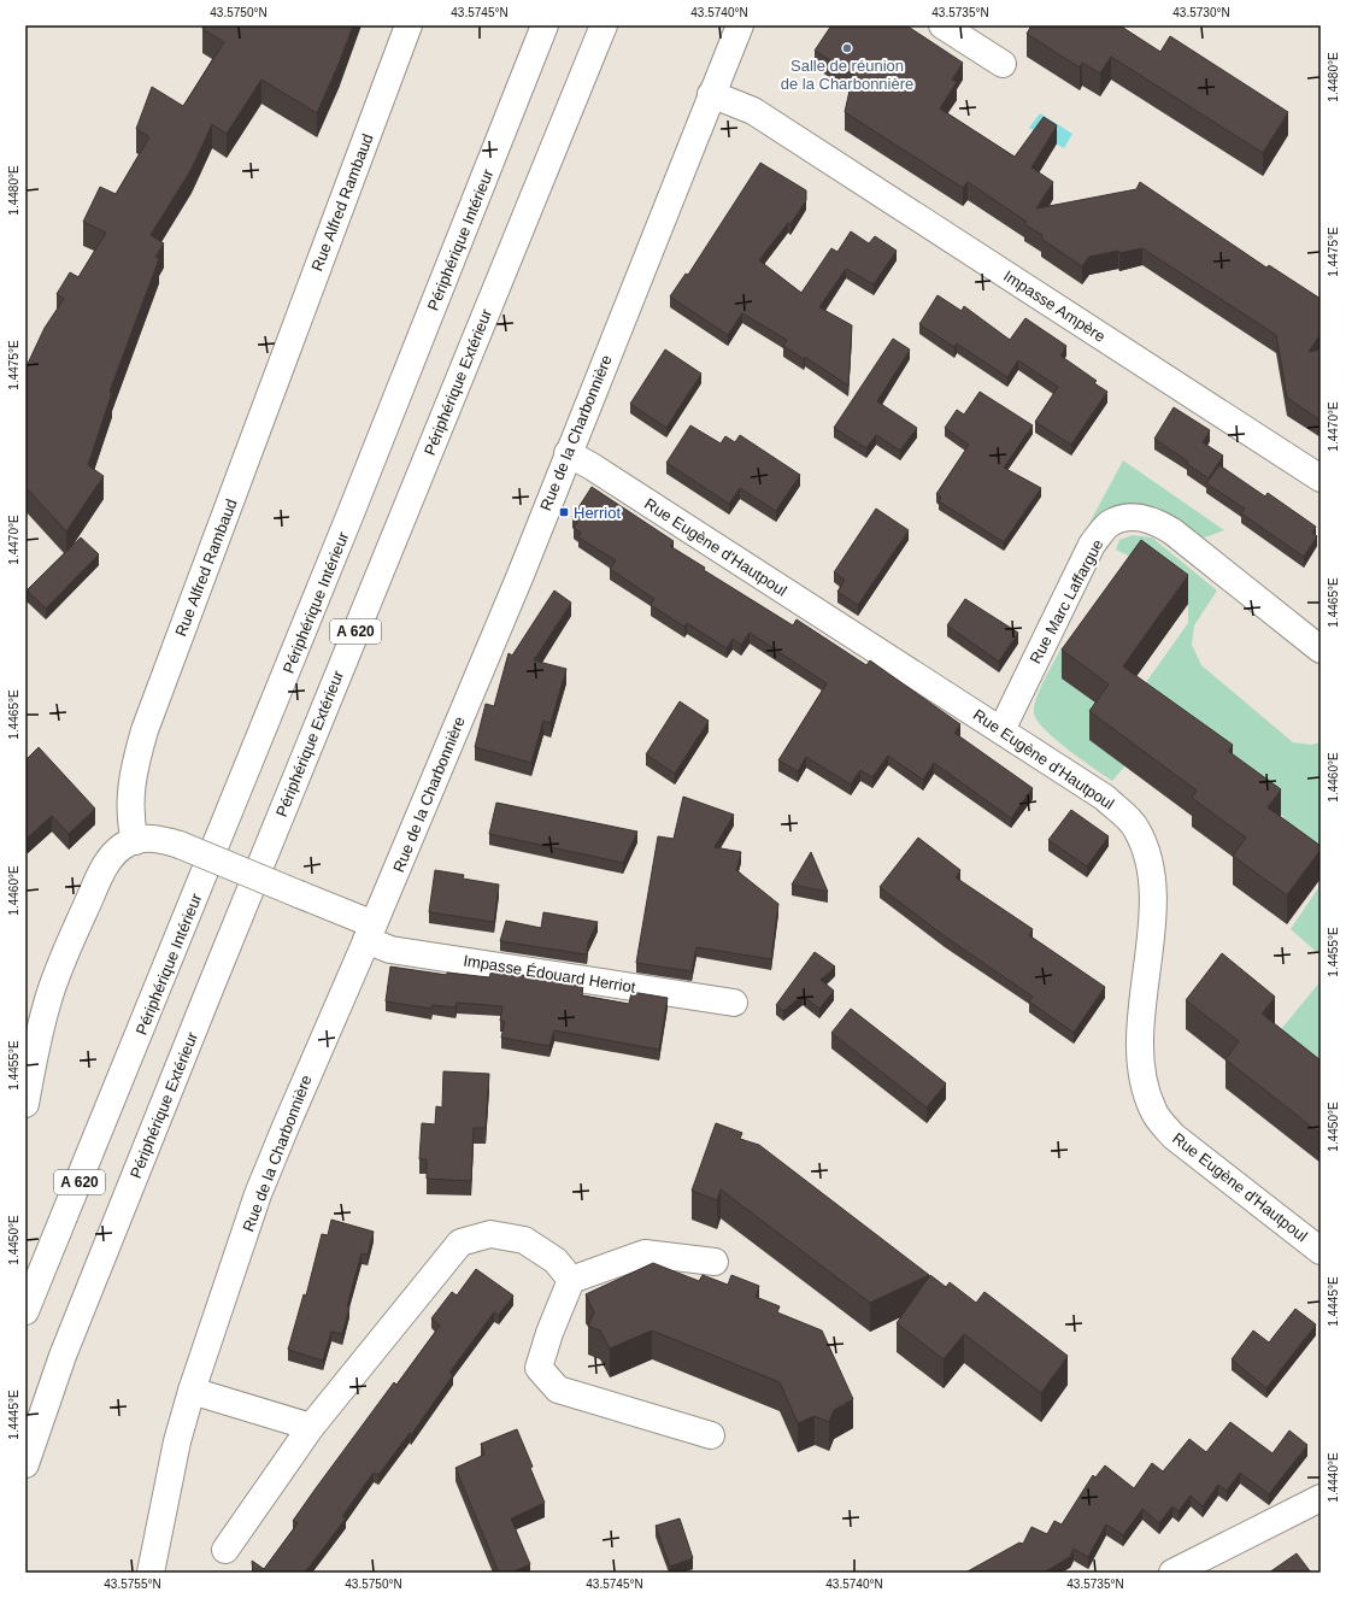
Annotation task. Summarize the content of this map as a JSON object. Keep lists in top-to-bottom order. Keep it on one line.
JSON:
{"streets":{"main road":["Rue Alfred Rambaud","Périphérique Intérieur","Impasse Ampère","Périphérique Extérieur","Rue de la Charbonnière","Rue Eugène d'Hautpoul","Rue Marc Laffargue","A 620","Impasse Édouard Herriot"]},"crossings":[["Rue Alfred Rambaud","Impasse Édouard Herriot"],["Impasse Ampère","Rue de la Charbonnière"],["Rue de la Charbonnière","Rue Eugène d'Hautpoul"],["Rue de la Charbonnière","Impasse Édouard Herriot"],["Rue Eugène d'Hautpoul","Rue Marc Laffargue"]],"places":{"other":["Salle de réunion de la Charbonnière"],"transit":["Herriot"]},"coordinates":["43.5750°N","43.5745°N","43.5740°N","43.5735°N","43.5730°N","1.4480°E","1.4475°E","1.4470°E","1.4465°E","1.4460°E","1.4455°E","1.4450°E","1.4445°E","1.4440°E","43.5755°N"]}
